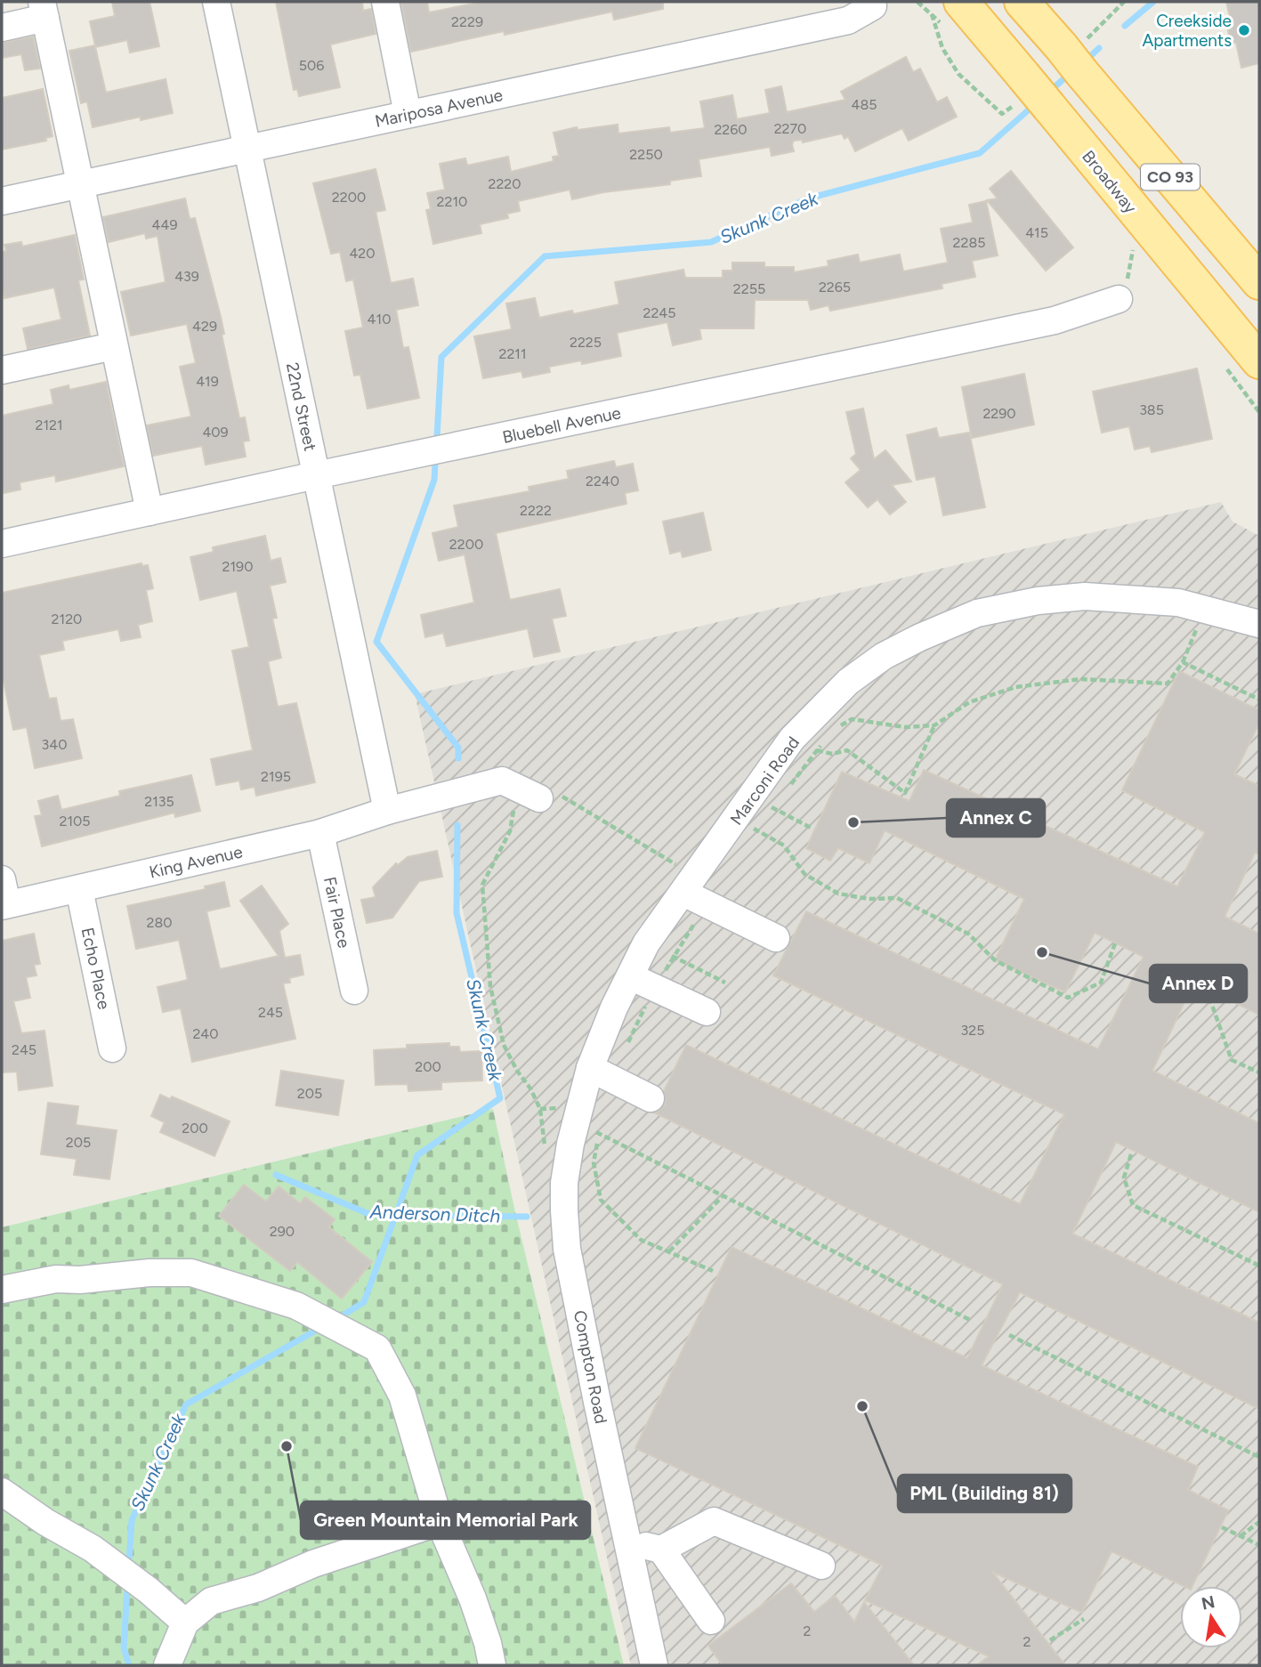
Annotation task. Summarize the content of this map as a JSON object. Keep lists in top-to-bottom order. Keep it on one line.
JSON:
{"streets":{"main road":["CO 93","Broadway"],"street":["Mariposa Avenue","22nd Street","Bluebell Avenue","Marconi Road","King Avenue","Fair Place","Echo Place","Compton Road"]},"crossings":[["Mariposa Avenue","22nd Street"],["22nd Street","Bluebell Avenue"],["22nd Street","King Avenue"],["Marconi Road","Compton Road"],["King Avenue","Fair Place"],["King Avenue","Echo Place"]],"water":["Skunk Creek","Anderson Ditch"],"places":["Creekside Apartments","Annex C","Annex D","PML (Building 81)","Green Mountain Memorial Park"],"house_numbers":["2229","506","485","2270","2260","2250","2220","2200","2210","449","415","2285","420","439","2265","2255","2245","410","429","2225","2211","419","385","2290","2121","409","2240","2222","2200","2190","2120","340","2195","2135","2105","280","245","325","240","245","200","205","200","205","290","2","2"],"north":"top"}
